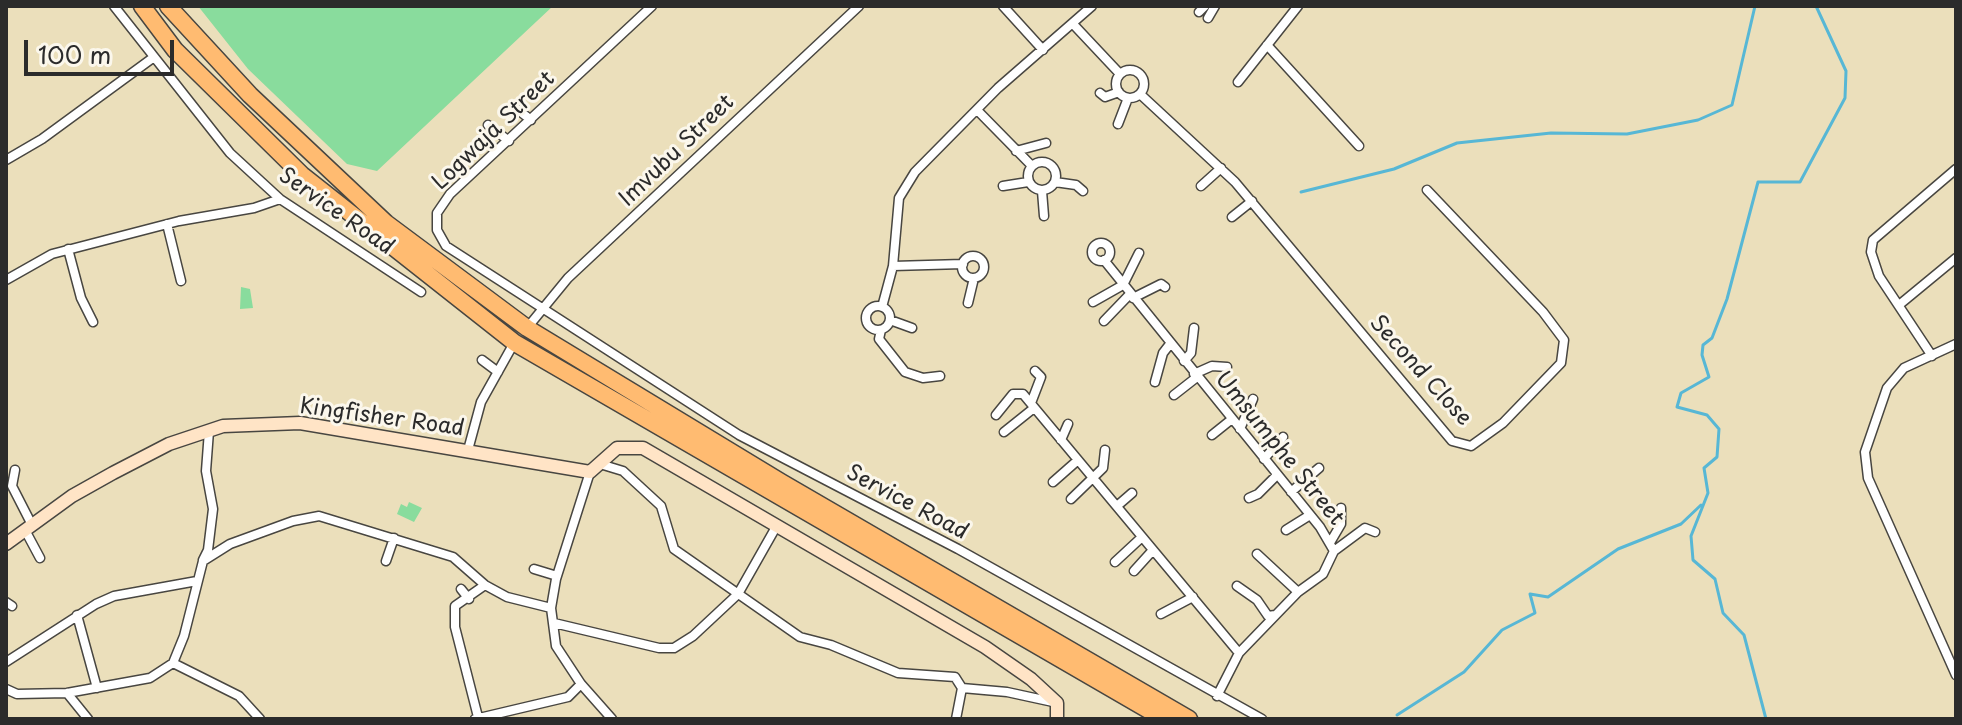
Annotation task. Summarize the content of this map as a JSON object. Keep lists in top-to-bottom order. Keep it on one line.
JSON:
{"streets":{"street":["Logwaja Street","Imvubu Street","Service Road","Second Close","Kingfisher Road","Umsumphe Street"]},"crossings":[["Logwaja Street","Imvubu Street"],["Logwaja Street","Service Road"],["Imvubu Street","Service Road"],["Service Road","Umsumphe Street"]],"scale_bar":"100 m"}
